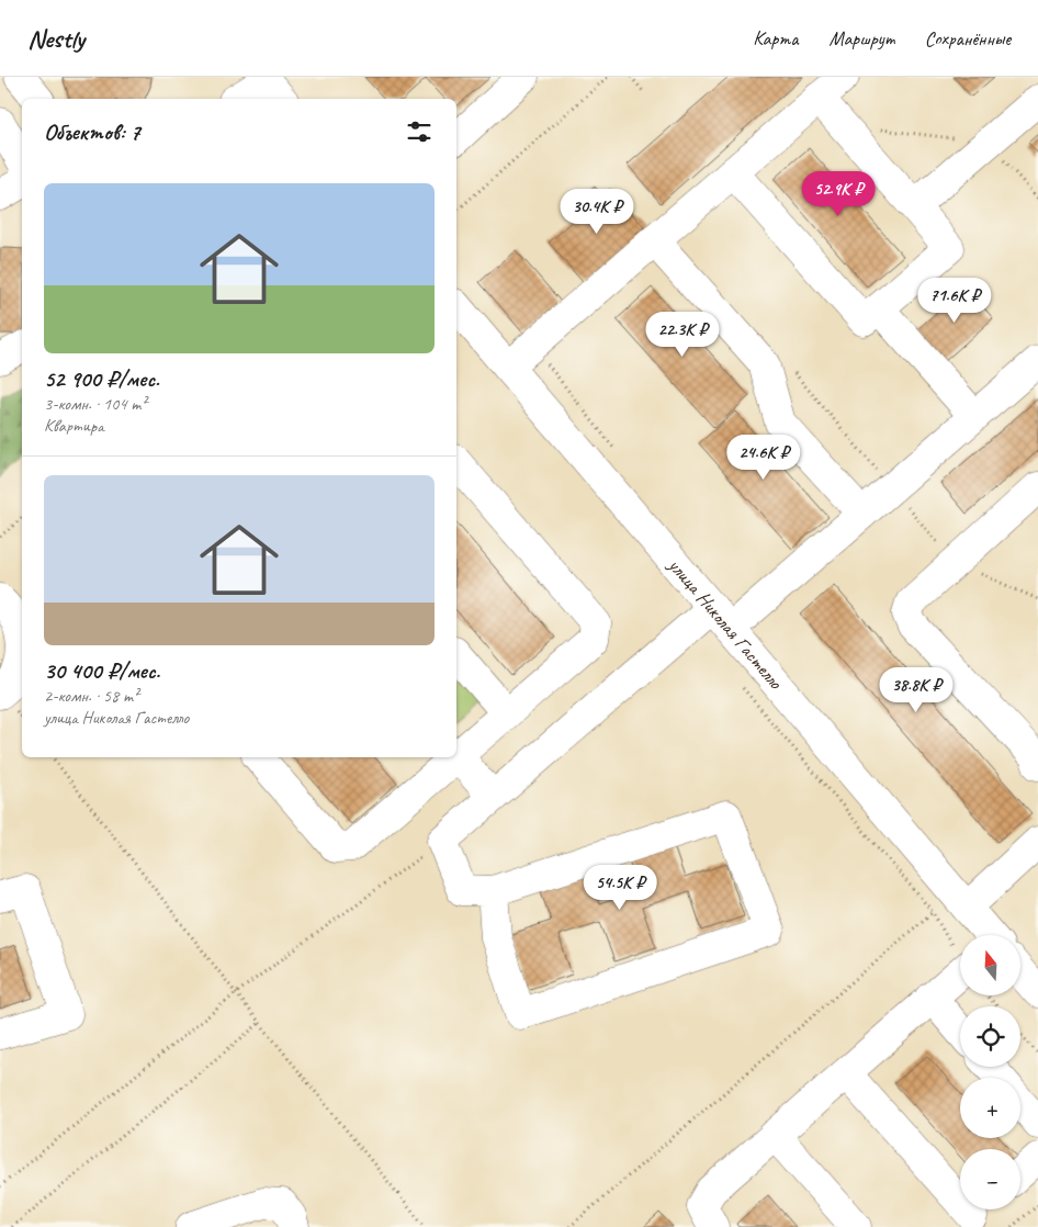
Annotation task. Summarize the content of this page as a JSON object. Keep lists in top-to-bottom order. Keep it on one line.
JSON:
{"streets":{"street":["улица Николая Гастелло"]},"north":"top","page":{"header":"Nestly","nav":["Карта","Маршрут","Сохранённые"],"heading":"Объектов: 7","list":[{"name":"52 900 ₽/мес.","note":"3-комн. · 104 m² · Квартира"},{"name":"30 400 ₽/мес.","note":"2-комн. · 58 m² · улица Николая Гастелло"}],"price":["52.9K ₽","30.4K ₽","71.6K ₽","22.3K ₽","24.6K ₽","38.8K ₽","54.5K ₽"],"map_buttons":["+","−"]}}
